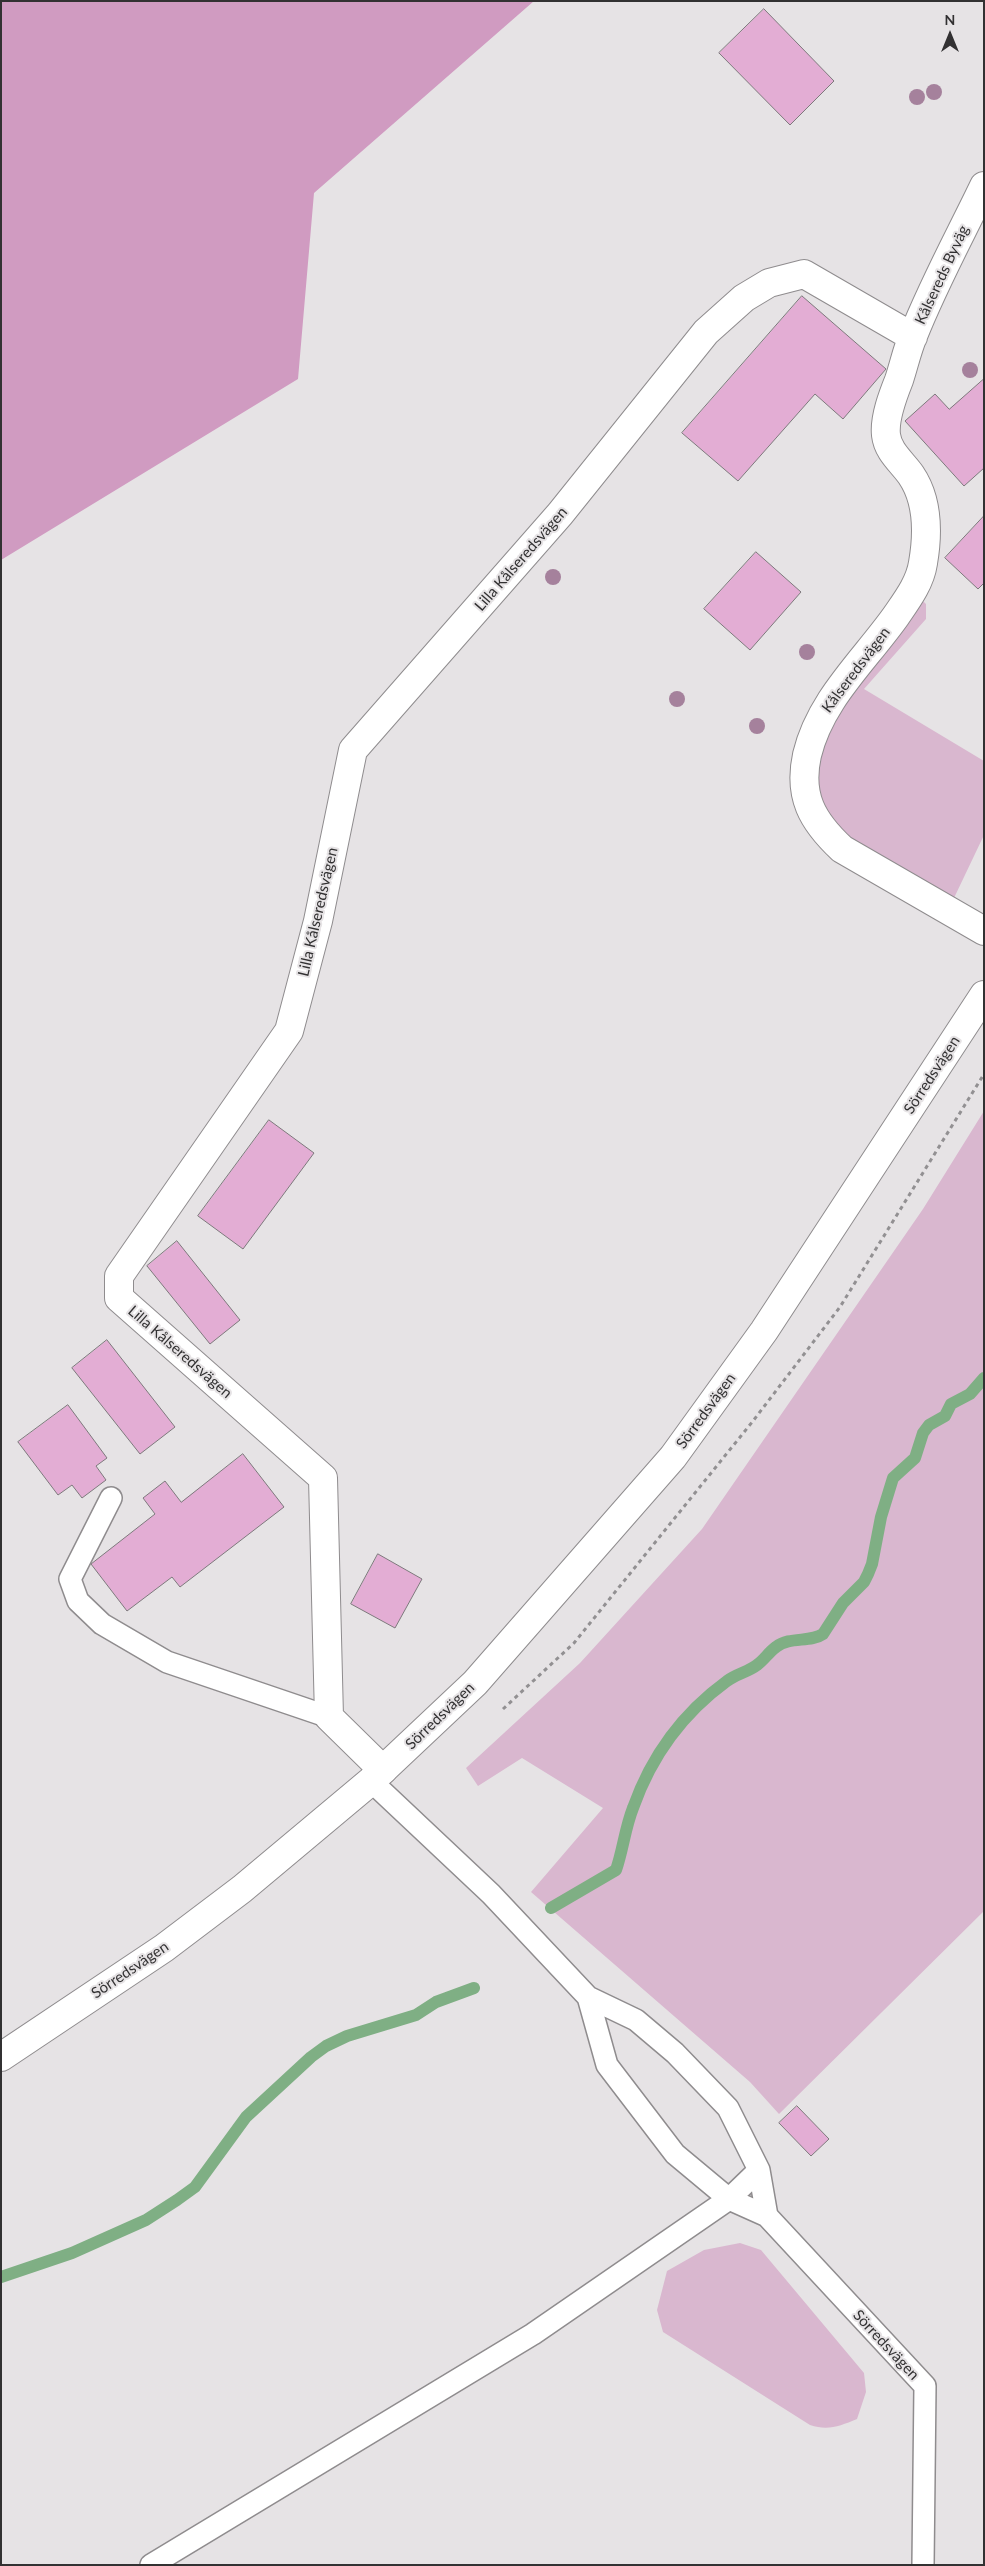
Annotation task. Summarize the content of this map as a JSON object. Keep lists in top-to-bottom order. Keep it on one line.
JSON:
{"streets":{"street":["Kålsereds Byväg","Lilla Kålseredsvägen","Kålseredsvägen","Sörredsvägen"]},"crossings":[["Kålsereds Byväg","Lilla Kålseredsvägen"],["Kålsereds Byväg","Kålseredsvägen"],["Lilla Kålseredsvägen","Kålseredsvägen"]],"north":"top"}
